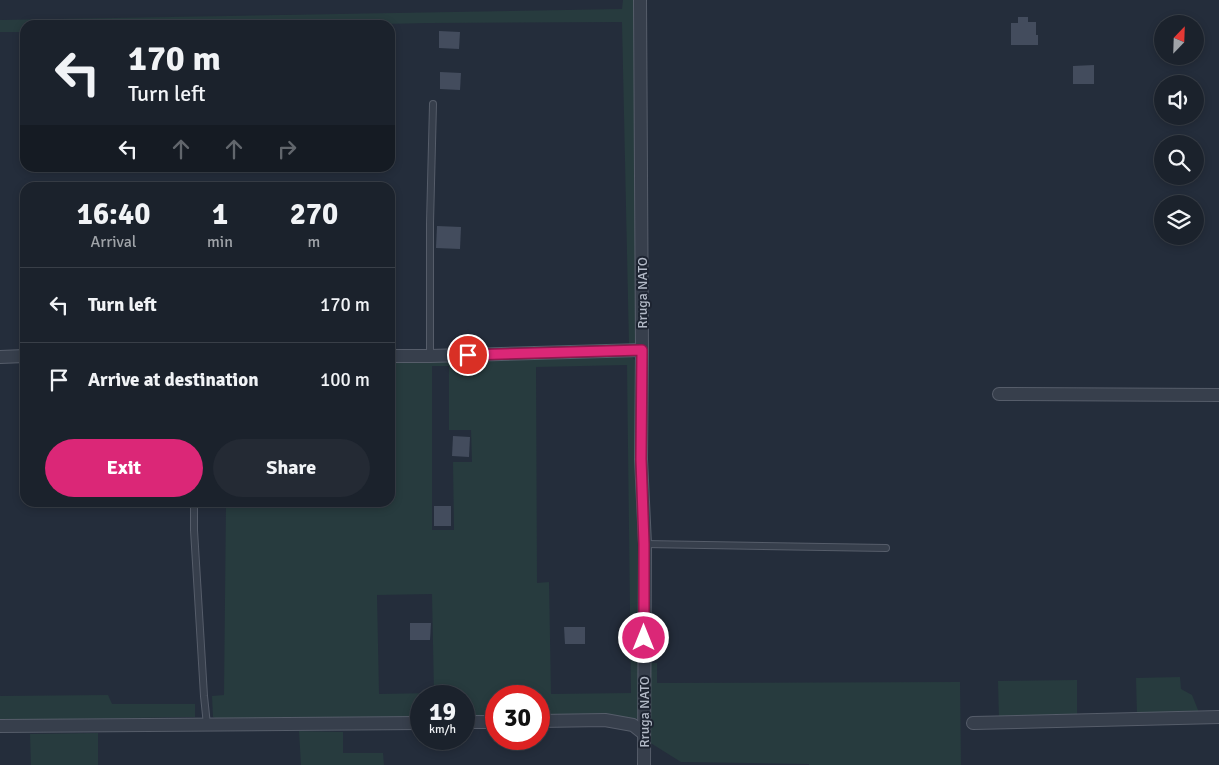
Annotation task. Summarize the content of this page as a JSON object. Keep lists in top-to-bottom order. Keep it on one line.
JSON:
{"streets":{"street":["Rruga NATO"]},"north":"top right","page":{"turn":["170 m","Turn left"],"eta":["16:40","Arrival","1","min","270","m"],"list":[{"name":"Turn left","value":"170 m"},{"name":"Arrive at destination","value":"100 m"}],"buttons":["Exit","Share"],"speed":"19 km/h","limit":"30"}}
